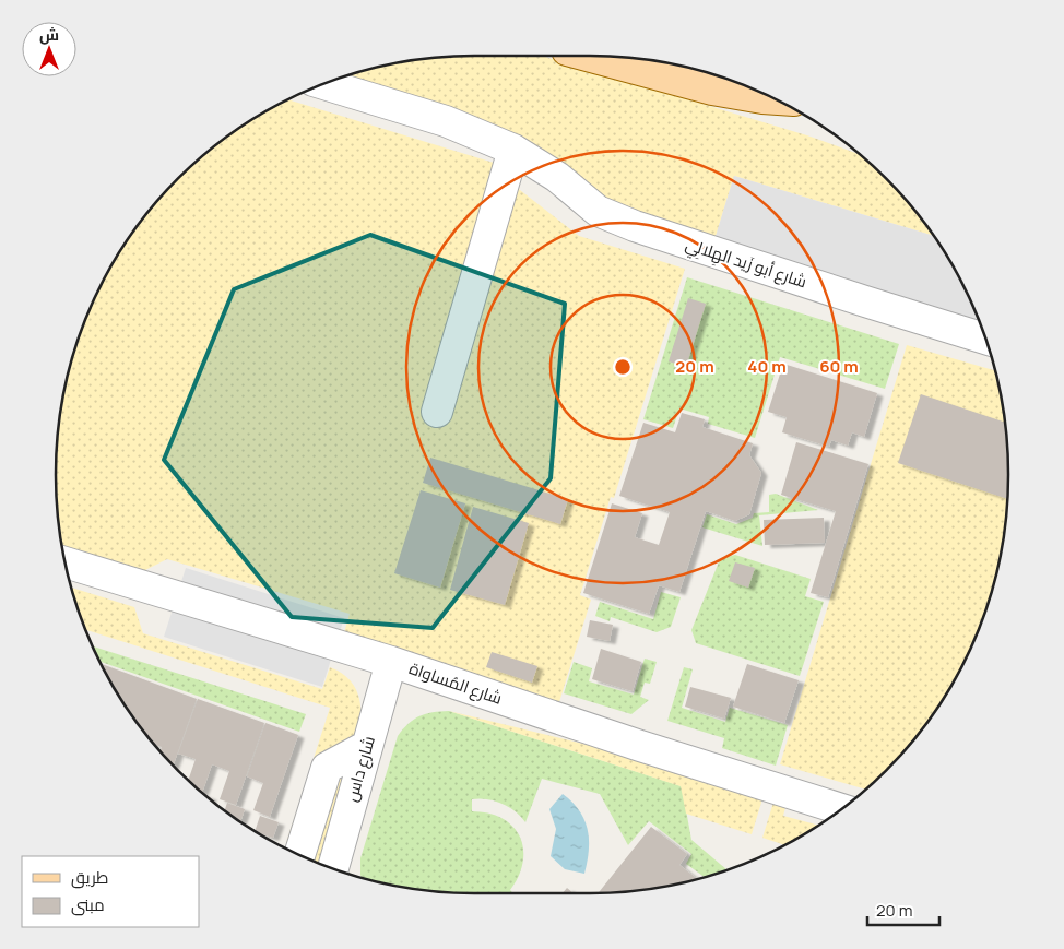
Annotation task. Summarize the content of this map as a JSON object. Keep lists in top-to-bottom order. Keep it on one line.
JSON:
{"streets":{"street":["شارع أبو زَيد الهِلالِي","شارع المُساواة","شارع داس"]},"crossings":[["شارع المُساواة","شارع داس"]],"legend":["طريق","مبنى"],"scale_bar":"20 m","north":"top","rings":["20 m","40 m","60 m"]}
